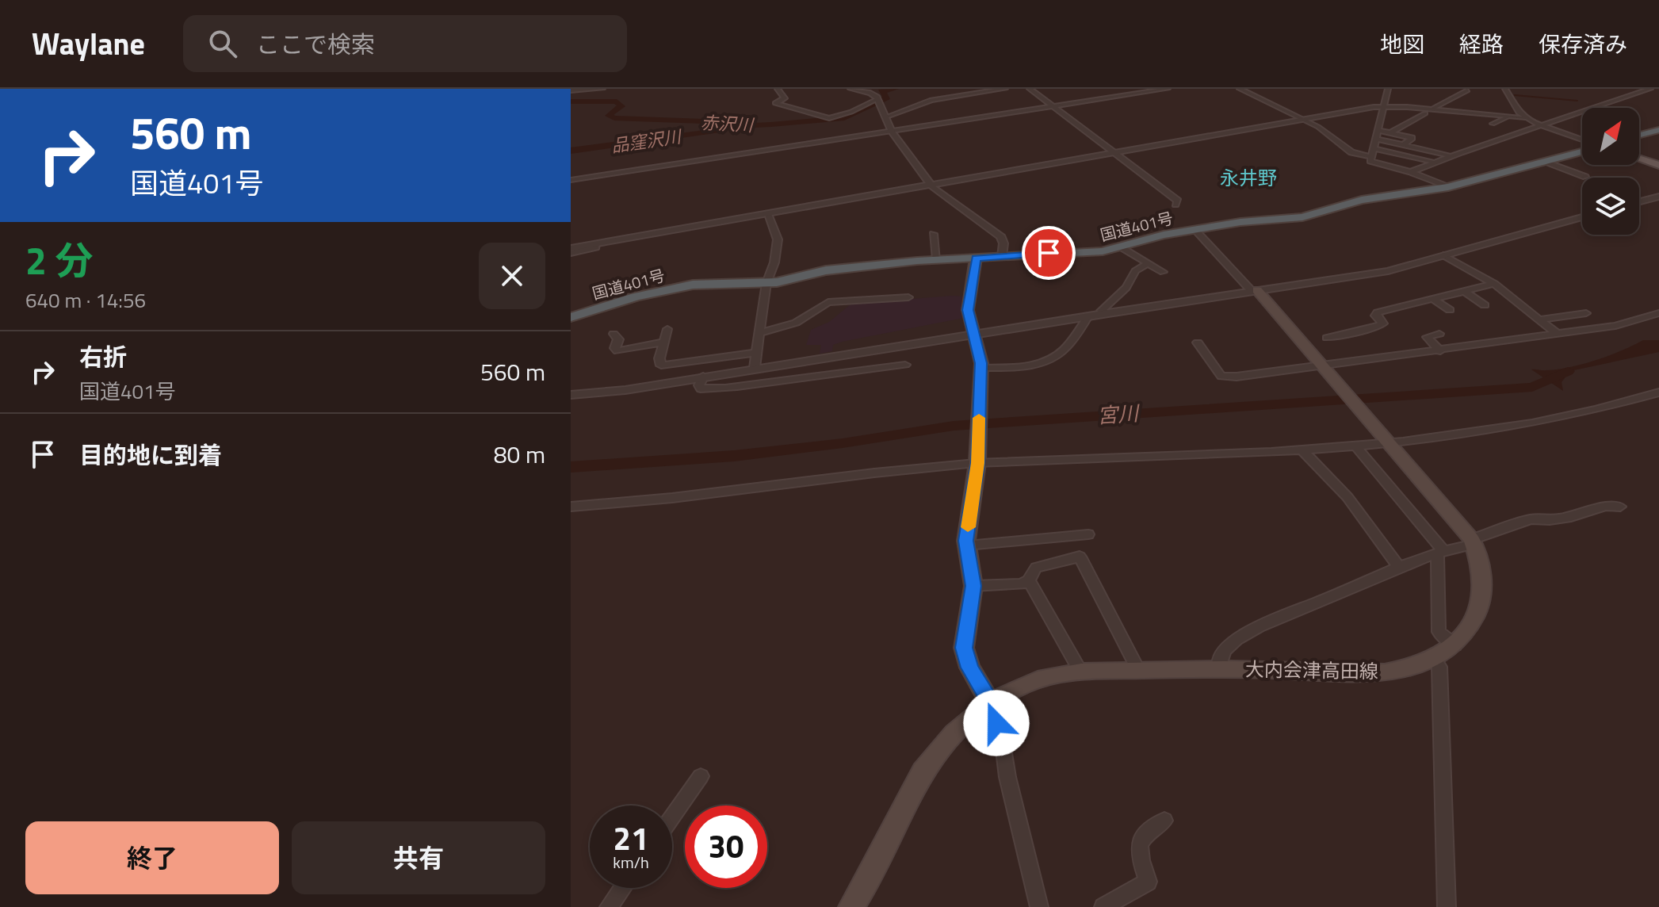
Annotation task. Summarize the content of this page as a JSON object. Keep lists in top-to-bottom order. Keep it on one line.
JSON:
{"streets":{"highway":["国道401号"],"main road":["大内会津高田線"]},"districts":["永井野"],"water":["赤沢川","品窪沢川","宮川"],"north":"top right","page":{"header":"Waylane","search":"ここで検索","nav":["地図","経路","保存済み"],"turn":["560 m","国道401号"],"heading":["2 分","640 m · 14:56"],"list":[{"name":"右折","note":"国道401号","value":"560 m"},{"name":"目的地に到着","value":"80 m"}],"speed":"21 km/h","limit":"30","buttons":["終了","共有"]}}
